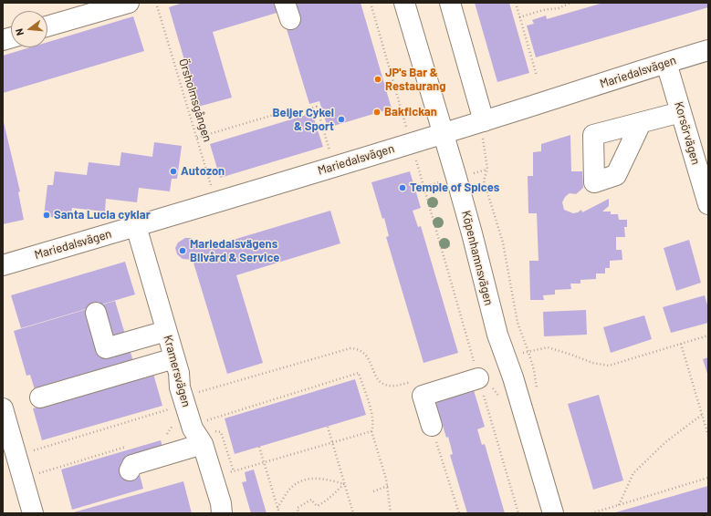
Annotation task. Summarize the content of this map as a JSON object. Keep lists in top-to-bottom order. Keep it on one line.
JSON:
{"streets":{"street":["Mariedalsvägen","Korsörvägen","Köpenhamnsvägen","Kramersvägen"],"path":["Örsholmsgången"]},"crossings":[["Mariedalsvägen","Örsholmsgången"],["Mariedalsvägen","Korsörvägen"],["Mariedalsvägen","Köpenhamnsvägen"],["Mariedalsvägen","Kramersvägen"]],"places":["JP's Bar & Restaurang","Bakfickan","Beijer Cykel & Sport","Autozon","Temple of Spices","Santa Lucia cyklar","Mariedalsvägens Bilvård & Service"],"north":"left"}
